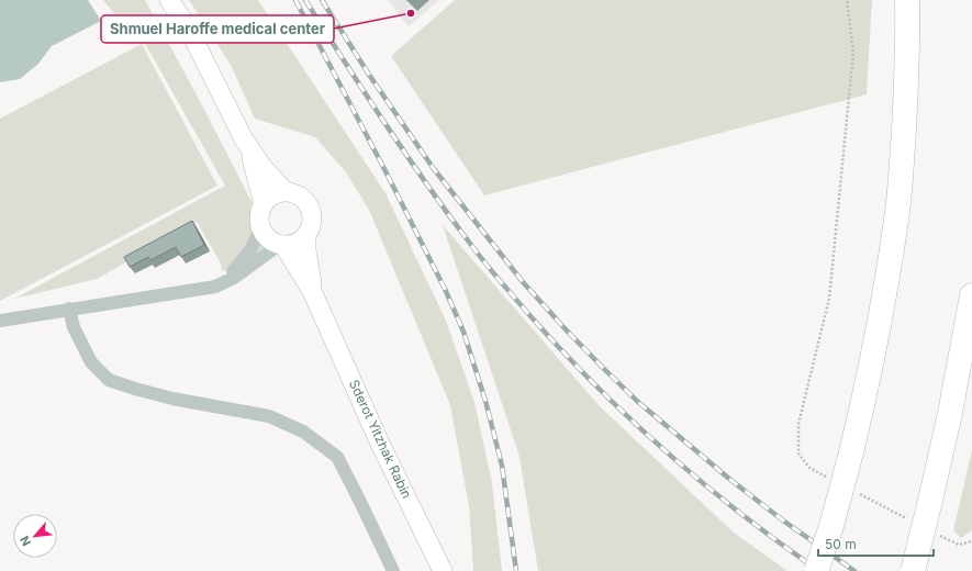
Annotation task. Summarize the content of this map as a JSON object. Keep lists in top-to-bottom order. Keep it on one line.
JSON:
{"streets":{"main road":["Sderot Yitzhak Rabin"]},"places":["Shmuel Haroffe medical center"],"scale_bar":"50 m","north":"bottom left"}
